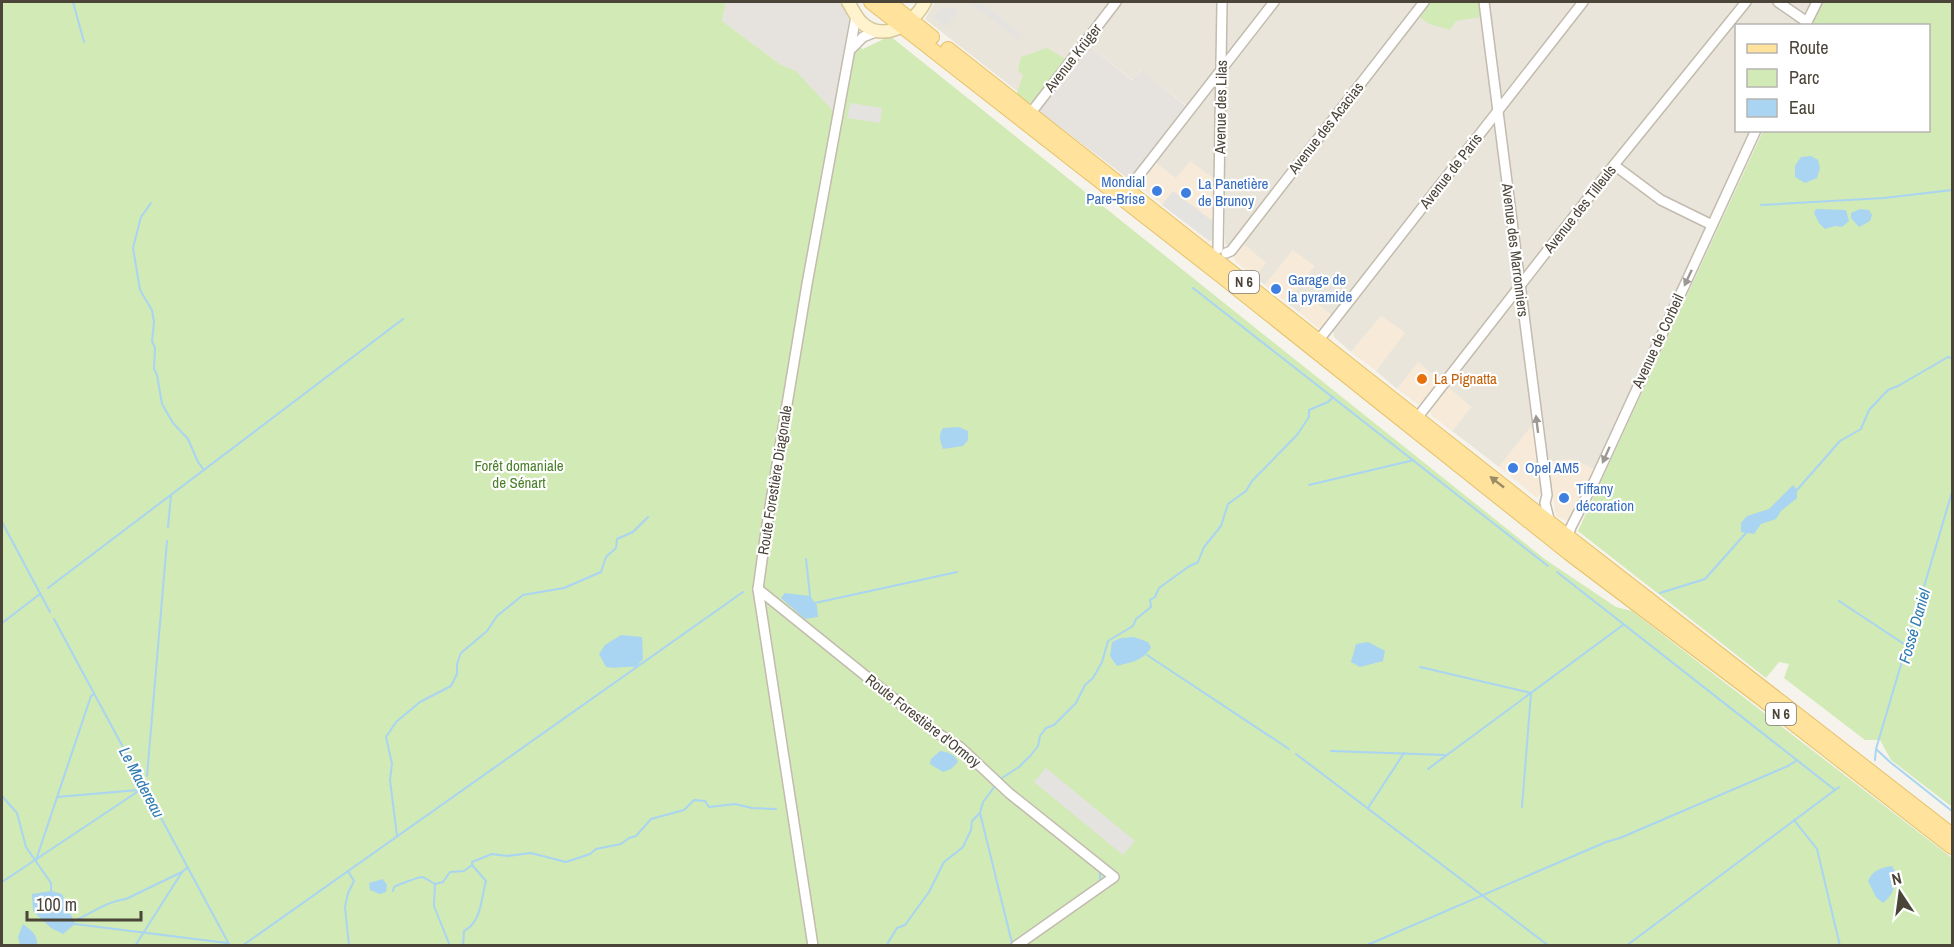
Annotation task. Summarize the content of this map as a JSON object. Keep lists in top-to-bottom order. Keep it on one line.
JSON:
{"streets":{"main road":["N 6"],"street":["Avenue Krüger","Avenue des Lilas","Avenue des Acacias","Avenue de Paris","Avenue des Tilleuls","Avenue des Marronniers","Avenue de Corbeil","Route Forestière Diagonale","Route Forestière d'Ormoy"]},"crossings":[["Avenue Krüger","N 6"],["Avenue des Lilas","Avenue des Acacias"],["Avenue des Lilas","N 6"],["Avenue des Acacias","N 6"],["Avenue de Paris","Avenue des Marronniers"],["Avenue de Paris","N 6"],["Avenue des Tilleuls","Avenue des Marronniers"],["Avenue des Tilleuls","N 6"],["Avenue des Marronniers","N 6"],["N 6","Avenue de Corbeil"],["Route Forestière Diagonale","Route Forestière d'Ormoy"]],"one_way":["Avenue des Marronniers","Avenue de Corbeil"],"water":["Fossé Daniel","Le Madereau"],"parks":["Forêt domaniale de Sénart"],"places":["Mondial Pare-Brise","La Panetière de Brunoy","Garage de la pyramide","La Pignatta","Opel AM5","Tiffany décoration"],"legend":["Route","Parc","Eau"],"scale_bar":"100 m","north":"top"}
